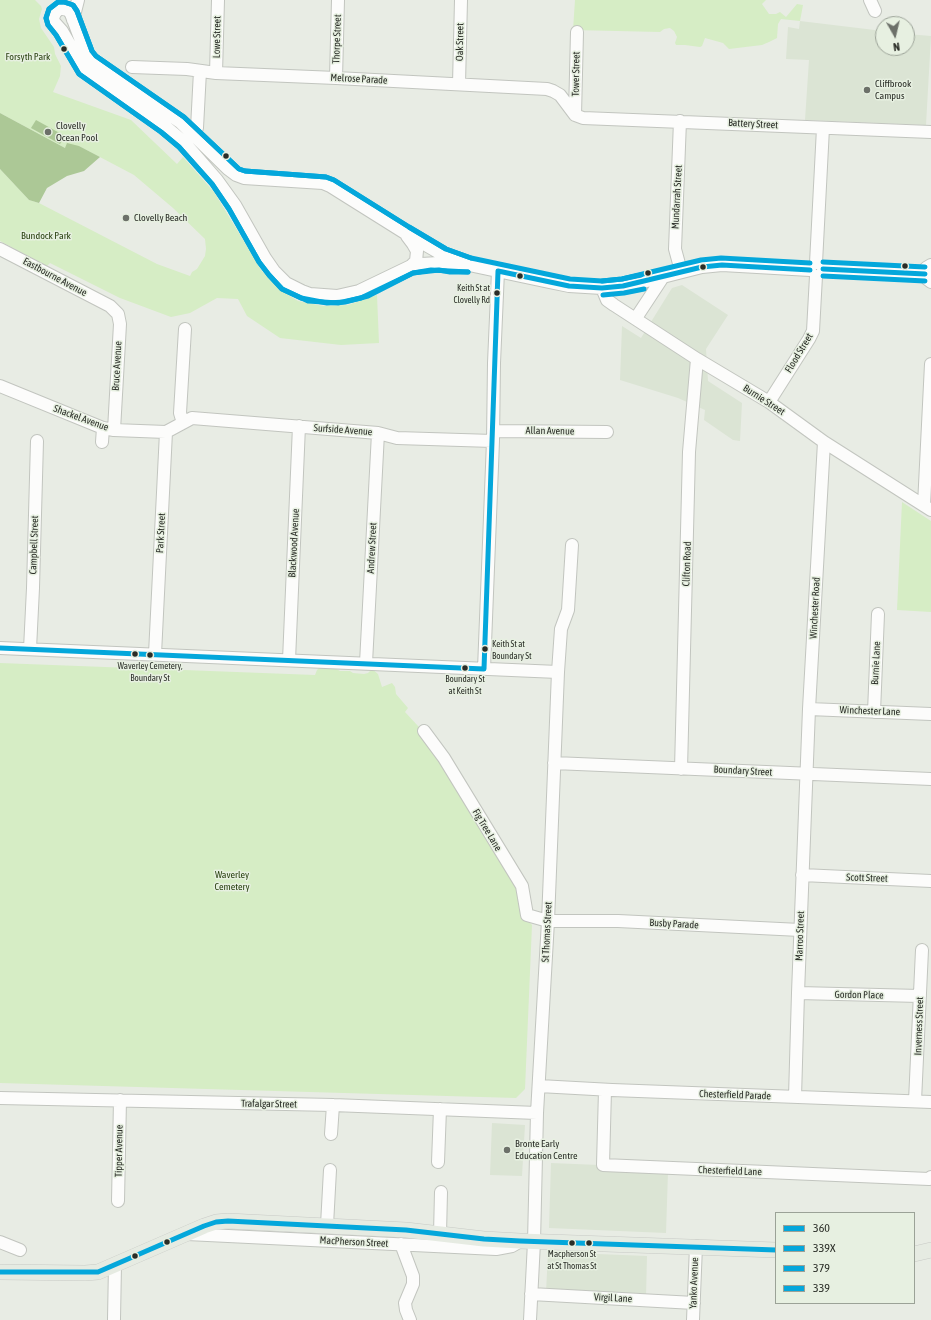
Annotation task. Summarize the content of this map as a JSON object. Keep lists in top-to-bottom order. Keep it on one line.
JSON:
{"streets":{"main road":["MacPherson Street"],"street":["Lowe Street","Thorpe Street","Oak Street","Tower Street","Melrose Parade","Battery Street","Mundarrah Street","Eastbourne Avenue","Flood Street","Bruce Avenue","Burnie Street","Shackel Avenue","Surfside Avenue","Allan Avenue","Park Street","Blackwood Avenue","Campbell Street","Andrew Street","Clifton Road","Winchester Road","Burnie Lane","Winchester Lane","Boundary Street","Fig Tree Lane","Scott Street","Busby Parade","St Thomas Street","Marroo Street","Gordon Place","Inverness Street","Chesterfield Parade","Trafalgar Street","Tipper Avenue","Chesterfield Lane","Yanko Avenue","Virgil Lane"]},"crossings":[["Lowe Street","Melrose Parade"],["Thorpe Street","Melrose Parade"],["Oak Street","Melrose Parade"],["Tower Street","Melrose Parade"],["Tower Street","Battery Street"],["Melrose Parade","Battery Street"],["Battery Street","Mundarrah Street"],["Battery Street","Flood Street"],["Eastbourne Avenue","Bruce Avenue"],["Flood Street","Burnie Street"],["Bruce Avenue","Shackel Avenue"],["Burnie Street","Clifton Road"],["Burnie Street","Winchester Road"],["Shackel Avenue","Park Street"],["Surfside Avenue","Allan Avenue"],["Surfside Avenue","Blackwood Avenue"],["Surfside Avenue","Andrew Street"],["Clifton Road","Boundary Street"],["Winchester Road","Winchester Lane"],["Winchester Road","Boundary Street"],["Winchester Road","Marroo Street"],["Burnie Lane","Winchester Lane"],["Boundary Street","St Thomas Street"],["Boundary Street","Marroo Street"],["Fig Tree Lane","Busby Parade"],["Fig Tree Lane","St Thomas Street"],["Scott Street","Marroo Street"],["Busby Parade","St Thomas Street"],["Busby Parade","Marroo Street"],["St Thomas Street","Chesterfield Parade"],["St Thomas Street","Trafalgar Street"],["St Thomas Street","MacPherson Street"],["St Thomas Street","Virgil Lane"],["Marroo Street","Gordon Place"],["Marroo Street","Chesterfield Parade"],["Gordon Place","Inverness Street"],["Inverness Street","Chesterfield Parade"],["Chesterfield Parade","Chesterfield Lane"],["Trafalgar Street","Tipper Avenue"],["MacPherson Street","Yanko Avenue"],["Yanko Avenue","Virgil Lane"]],"parks":["Forsyth Park","Bundock Park","Waverley Cemetery"],"places":["Cliffbrook Campus","Clovelly Ocean Pool","Clovelly Beach","Keith St at Clovelly Rd","Keith St at Boundary St","Waverley Cemetery, Boundary St","Boundary St at Keith St","Bronte Early Education Centre","Macpherson St at St Thomas St"],"lines":["transit line 339X","transit line 339","transit line 360","transit line 379"],"legend":["360","339X","379","339"],"north":"bottom"}
